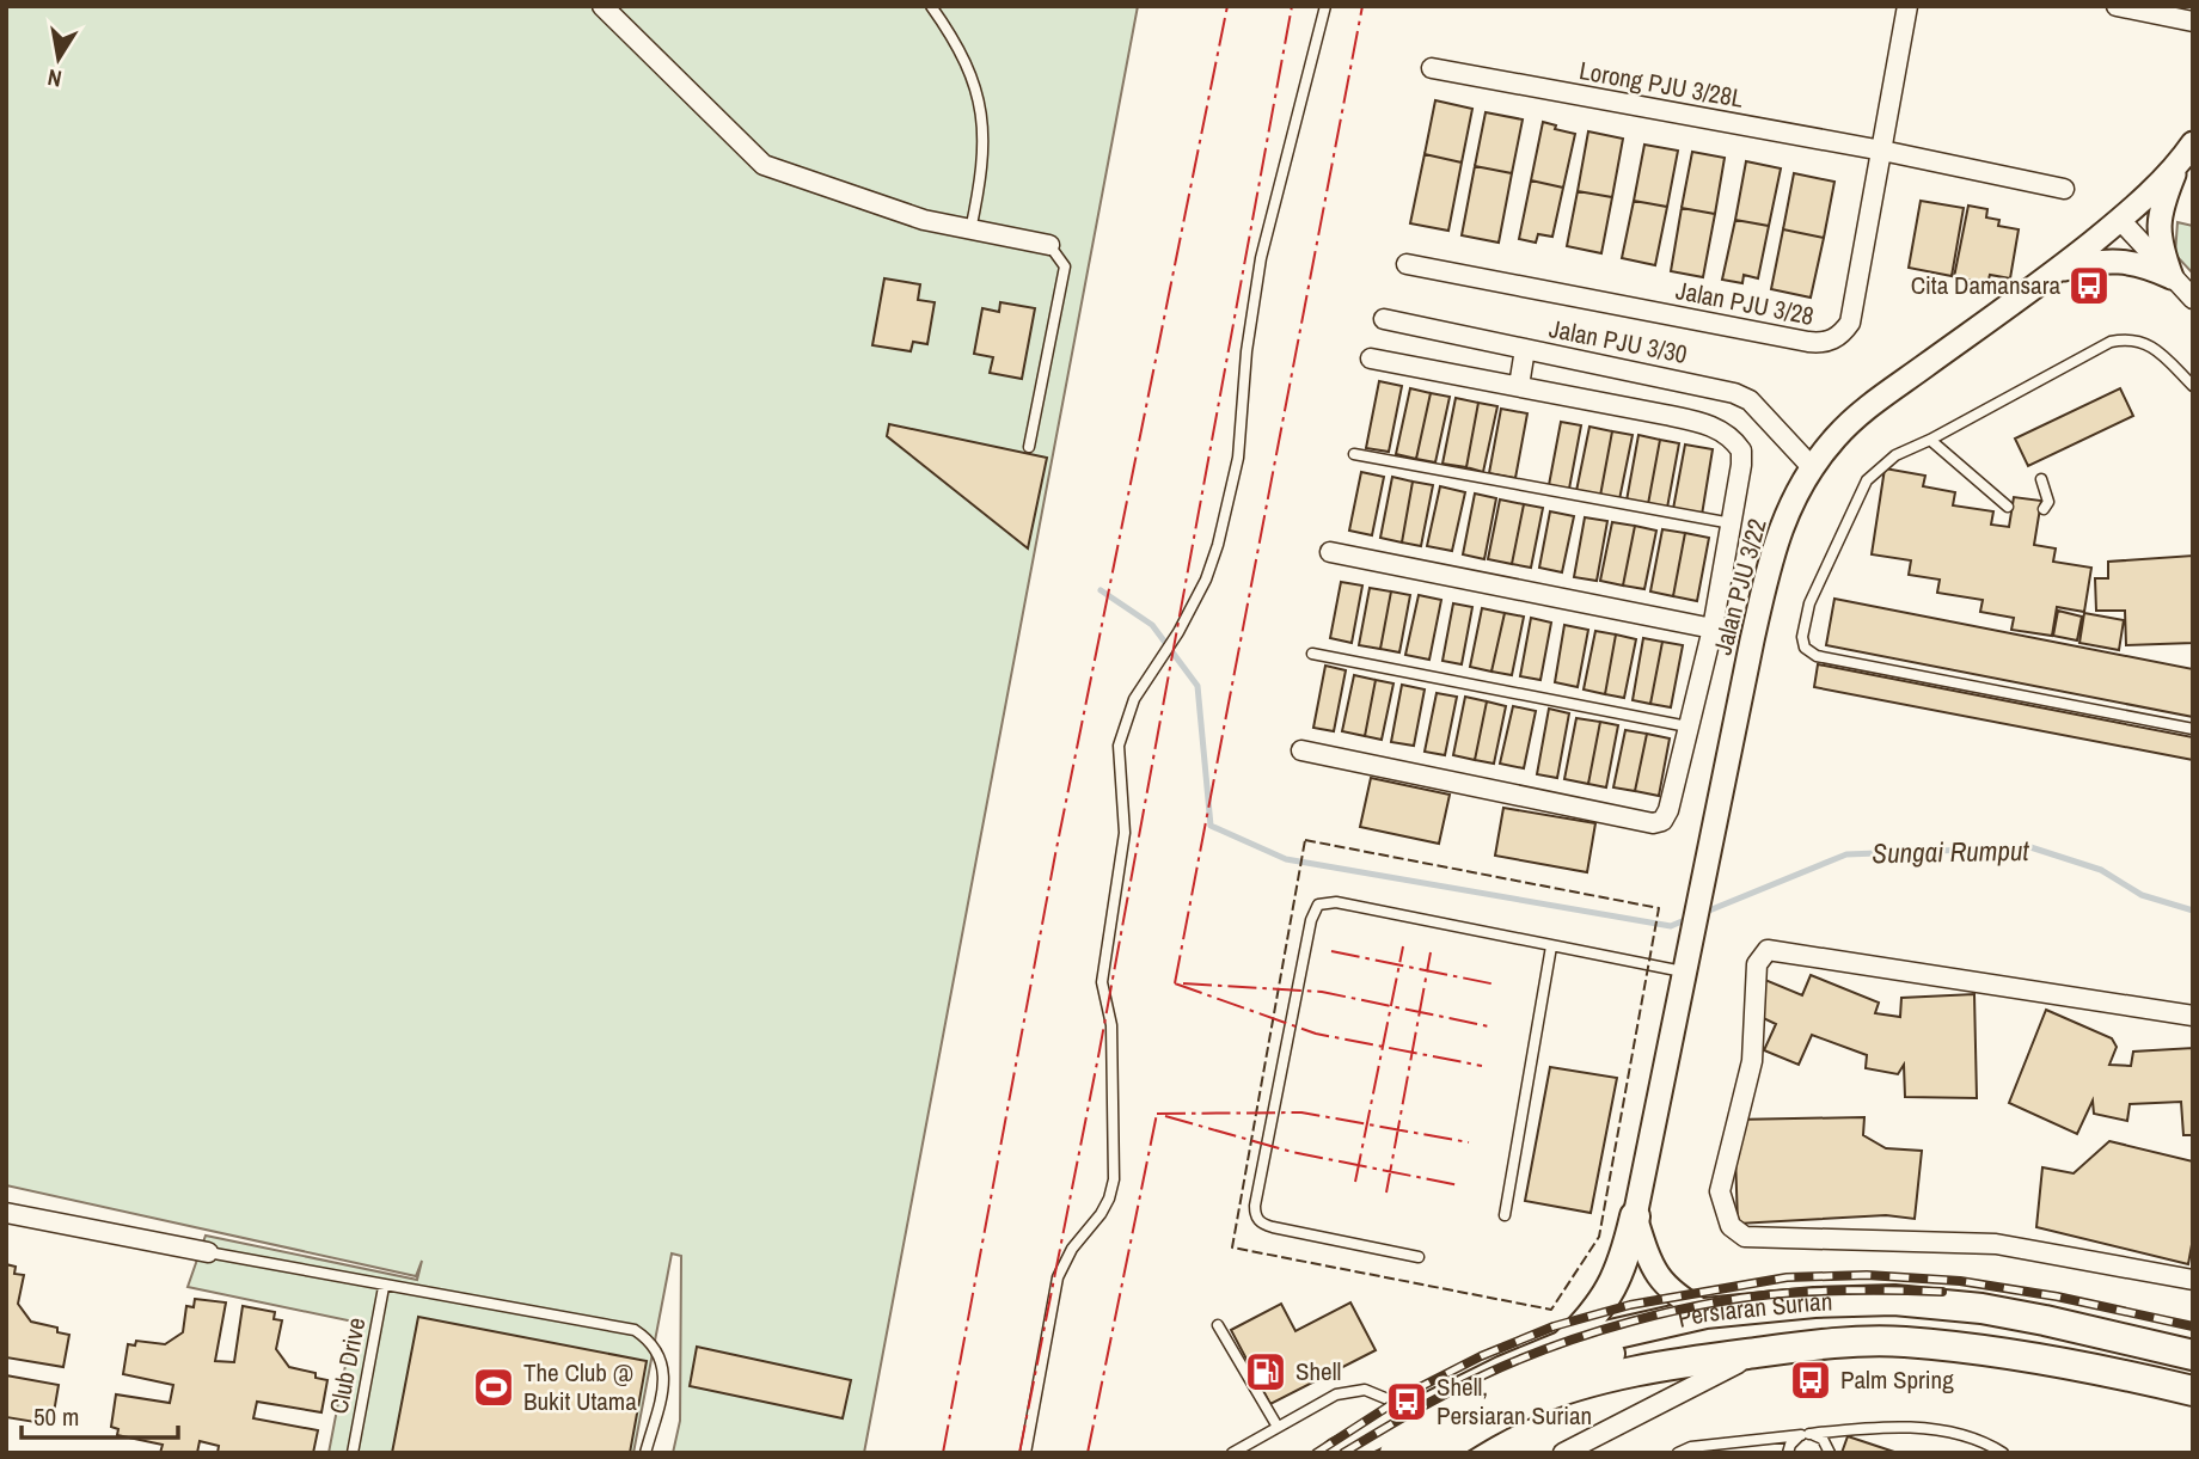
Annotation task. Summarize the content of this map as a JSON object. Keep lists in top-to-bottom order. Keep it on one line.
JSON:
{"streets":{"main road":["Persiaran Surian"],"street":["Lorong PJU 3/28L","Jalan PJU 3/28","Jalan PJU 3/30","Jalan PJU 3/22"],"lane":["Club Drive"]},"crossings":[["Lorong PJU 3/28L","Jalan PJU 3/28"],["Jalan PJU 3/30","Jalan PJU 3/22"]],"water":["Sungai Rumput"],"places":{"bus stop":["Cita Damansara","Palm Spring","Shell, Persiaran Surian"],"fuel station":["Shell"],"sports":["The Club @ Bukit Utama"]},"scale_bar":"50 m","north":"bottom"}
